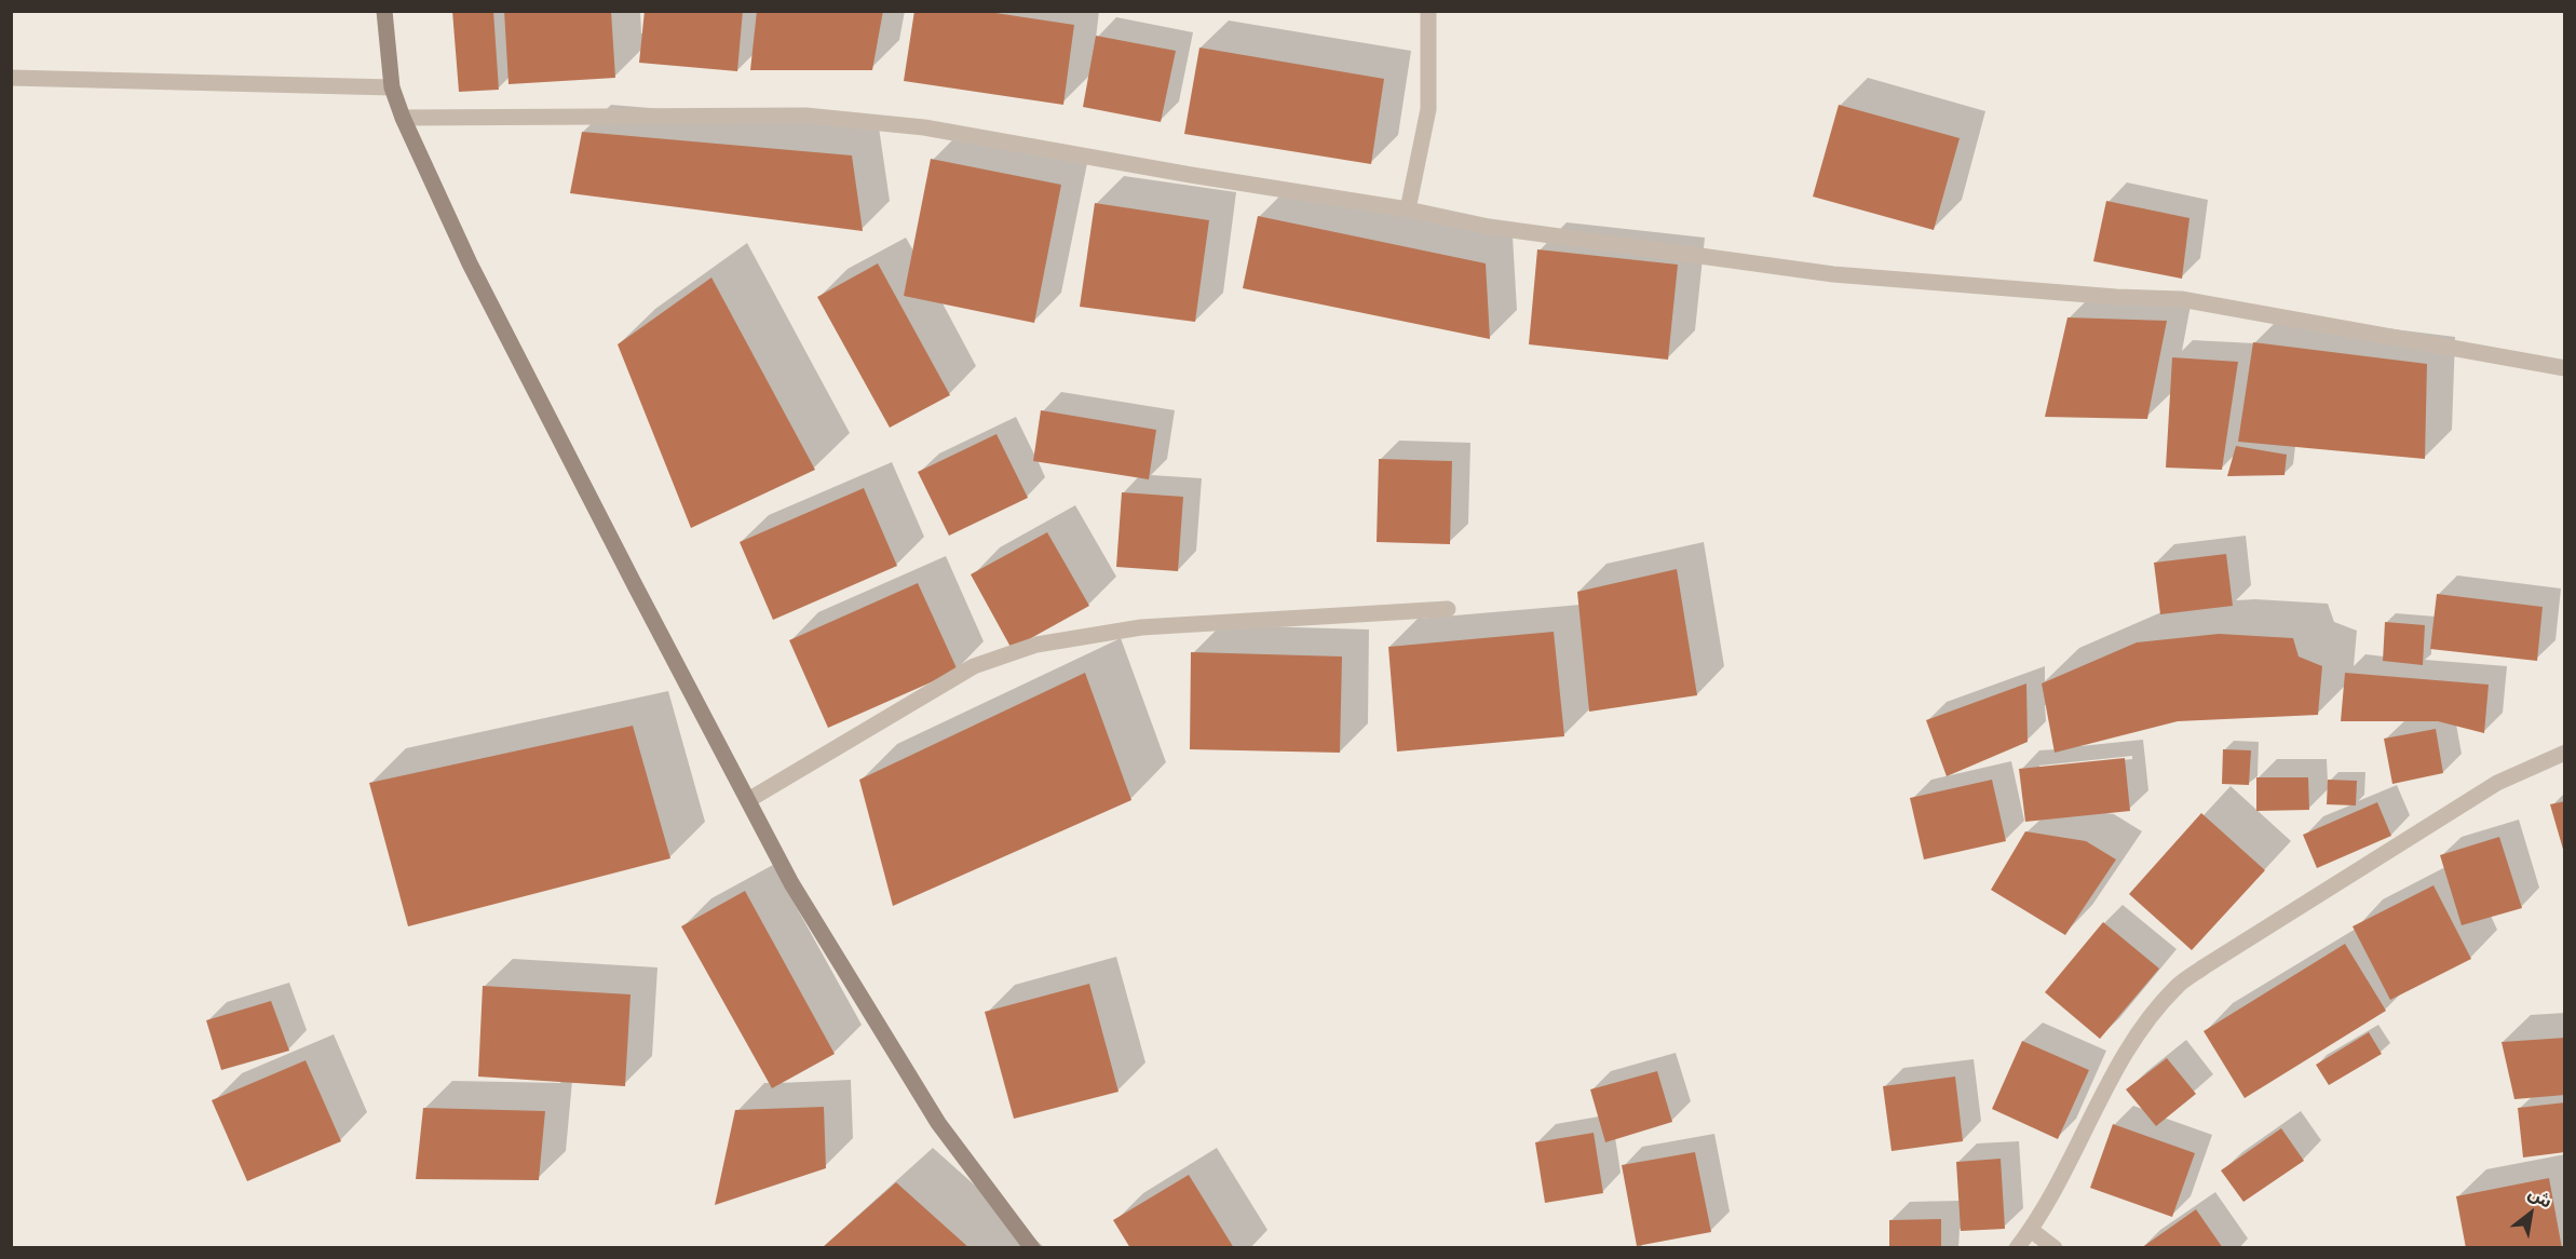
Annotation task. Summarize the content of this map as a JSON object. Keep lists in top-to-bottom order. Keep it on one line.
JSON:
{"north":"top right"}
